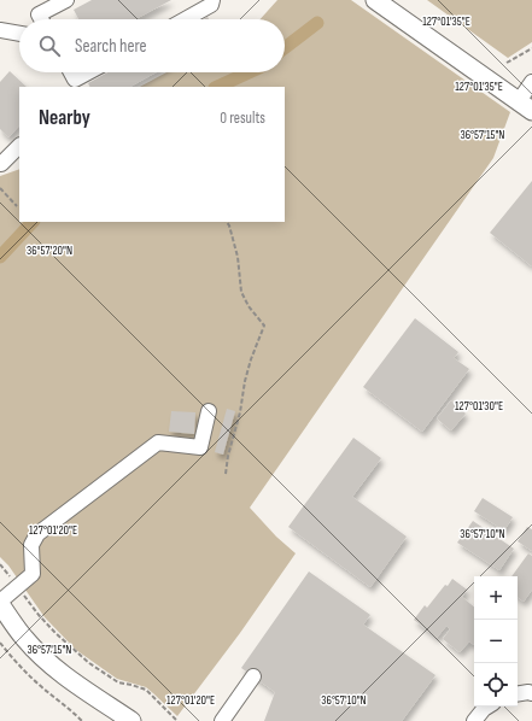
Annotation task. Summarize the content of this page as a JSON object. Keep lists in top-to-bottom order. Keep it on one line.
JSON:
{"page":{"search":"Search here","heading":["Nearby","0 results"],"map_buttons":["+","−"]},"coordinates":["127°01'35\"E","36°57'15\"N","36°57'20\"N","127°01'30\"E","127°01'20\"E","36°57'10\"N"]}
